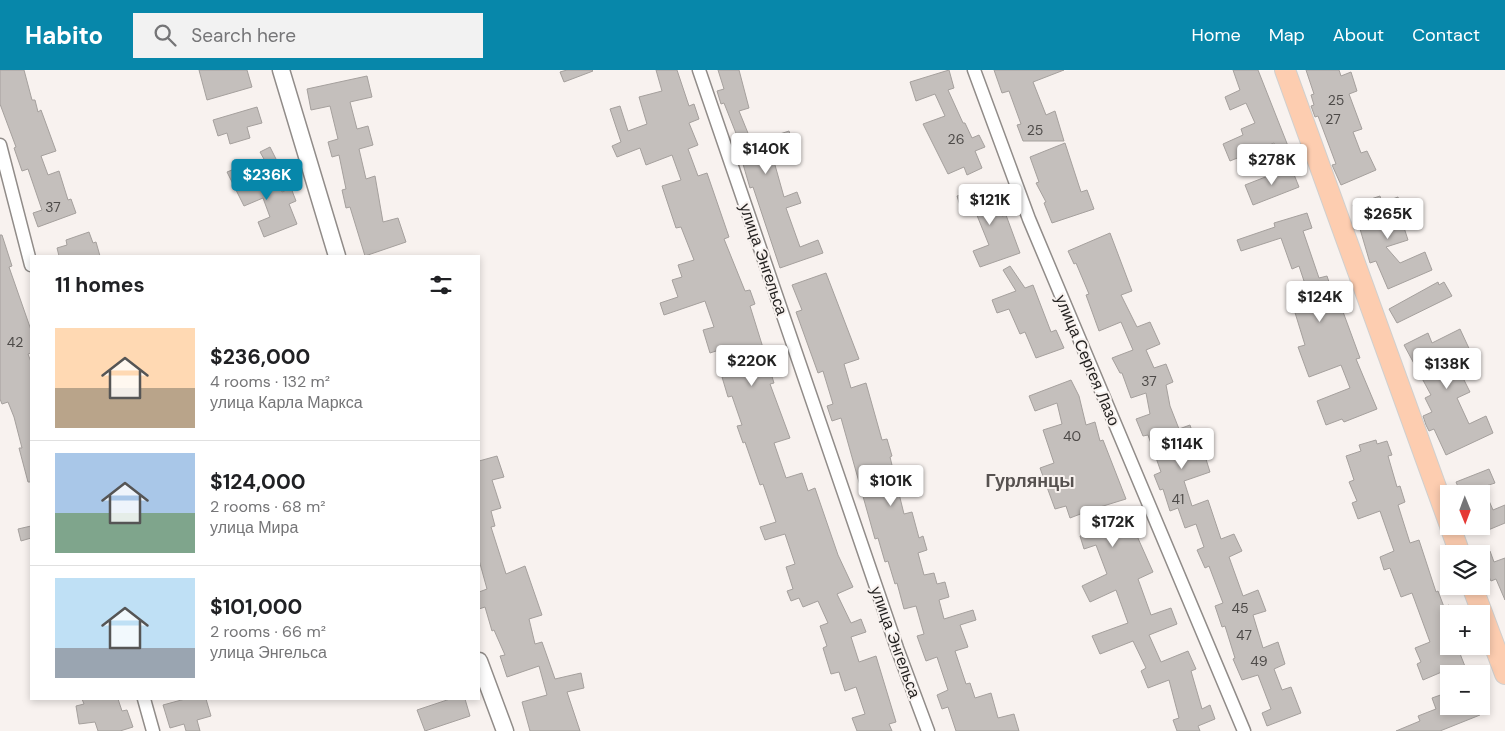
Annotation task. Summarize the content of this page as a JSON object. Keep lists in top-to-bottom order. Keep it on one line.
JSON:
{"streets":{"street":["улица Энгельса","улица Сергея Лазо"]},"districts":["Гурлянцы"],"house_numbers":["25","27","25","26","37","42","37","40","41","45","47","49"],"north":"bottom","page":{"header":"Habito","search":"Search here","nav":["Home","Map","About","Contact"],"price":["$140K","$278K","$236K","$121K","$265K","$124K","$220K","$138K","$114K","$101K","$172K"],"heading":"11 homes","list":[{"name":"$236,000","note":"4 rooms · 132 m² · улица Карла Маркса"},{"name":"$124,000","note":"2 rooms · 68 m² · улица Мира"},{"name":"$101,000","note":"2 rooms · 66 m² · улица Энгельса"}],"map_buttons":["+","−"]}}
